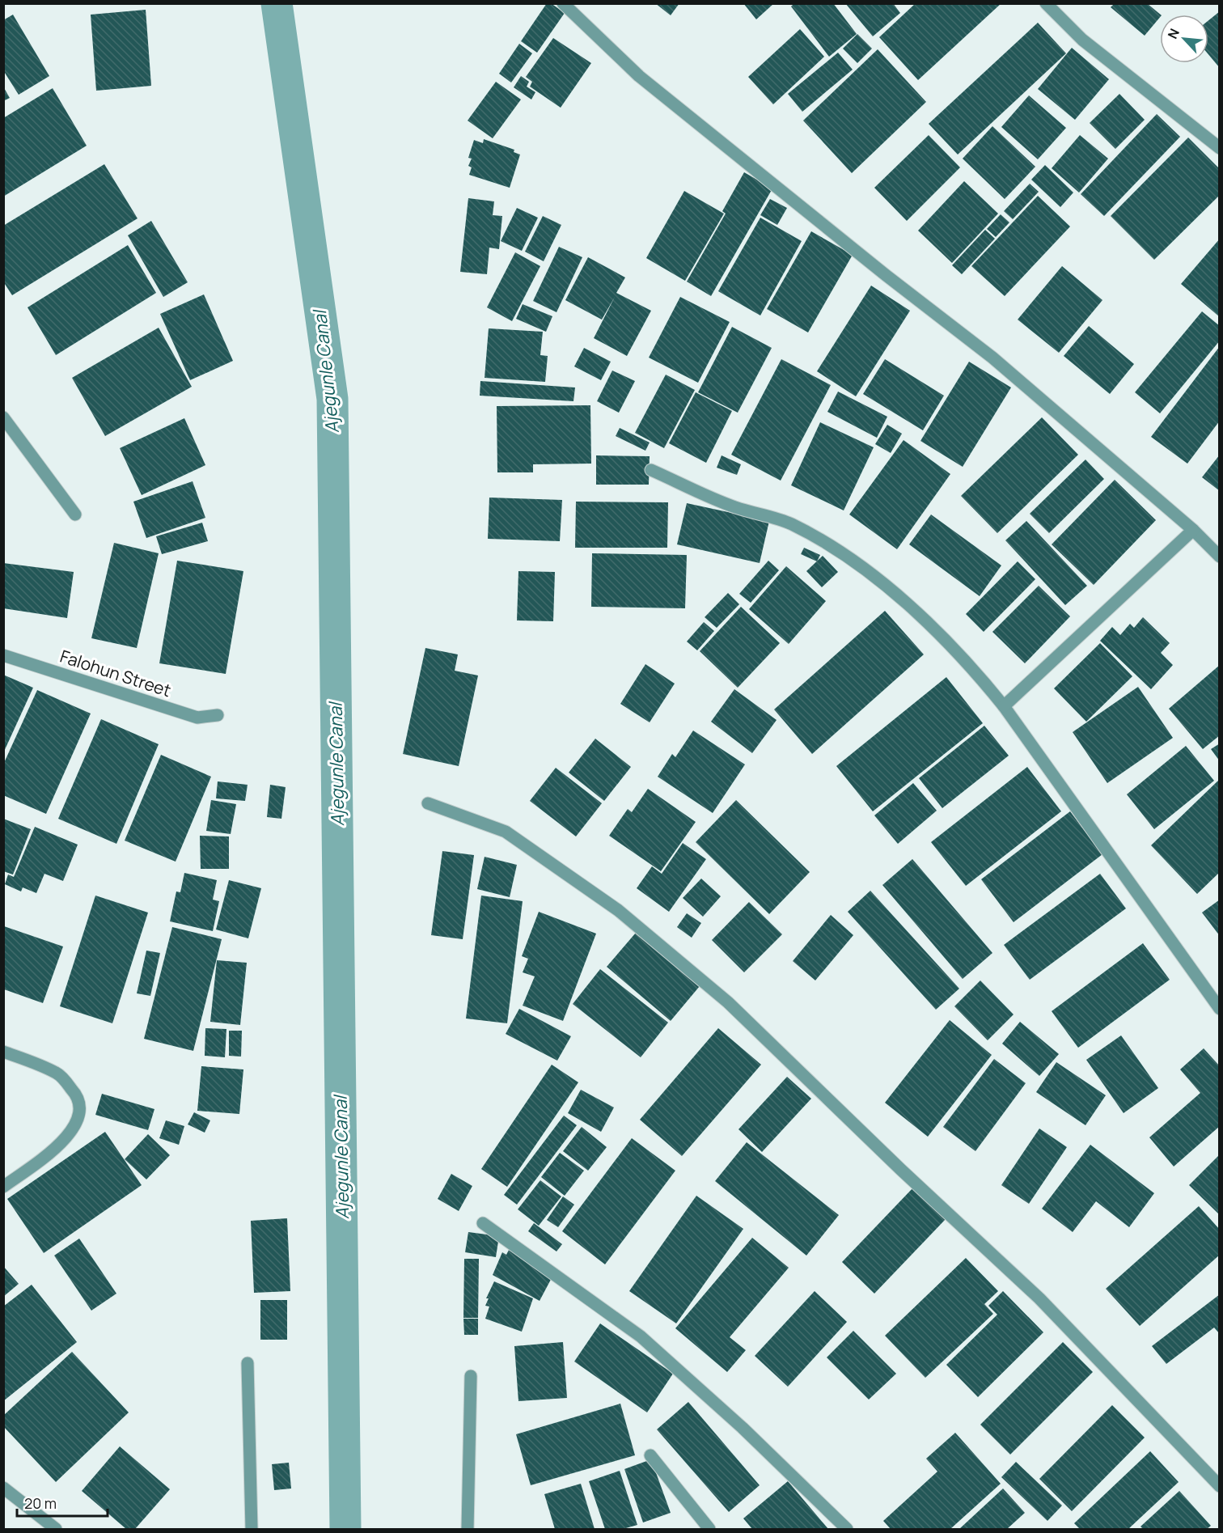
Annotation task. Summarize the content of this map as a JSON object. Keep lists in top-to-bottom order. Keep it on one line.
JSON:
{"streets":{"street":["Falohun Street"]},"water":["Ajegunle Canal"],"scale_bar":"20 m","north":"top left"}
